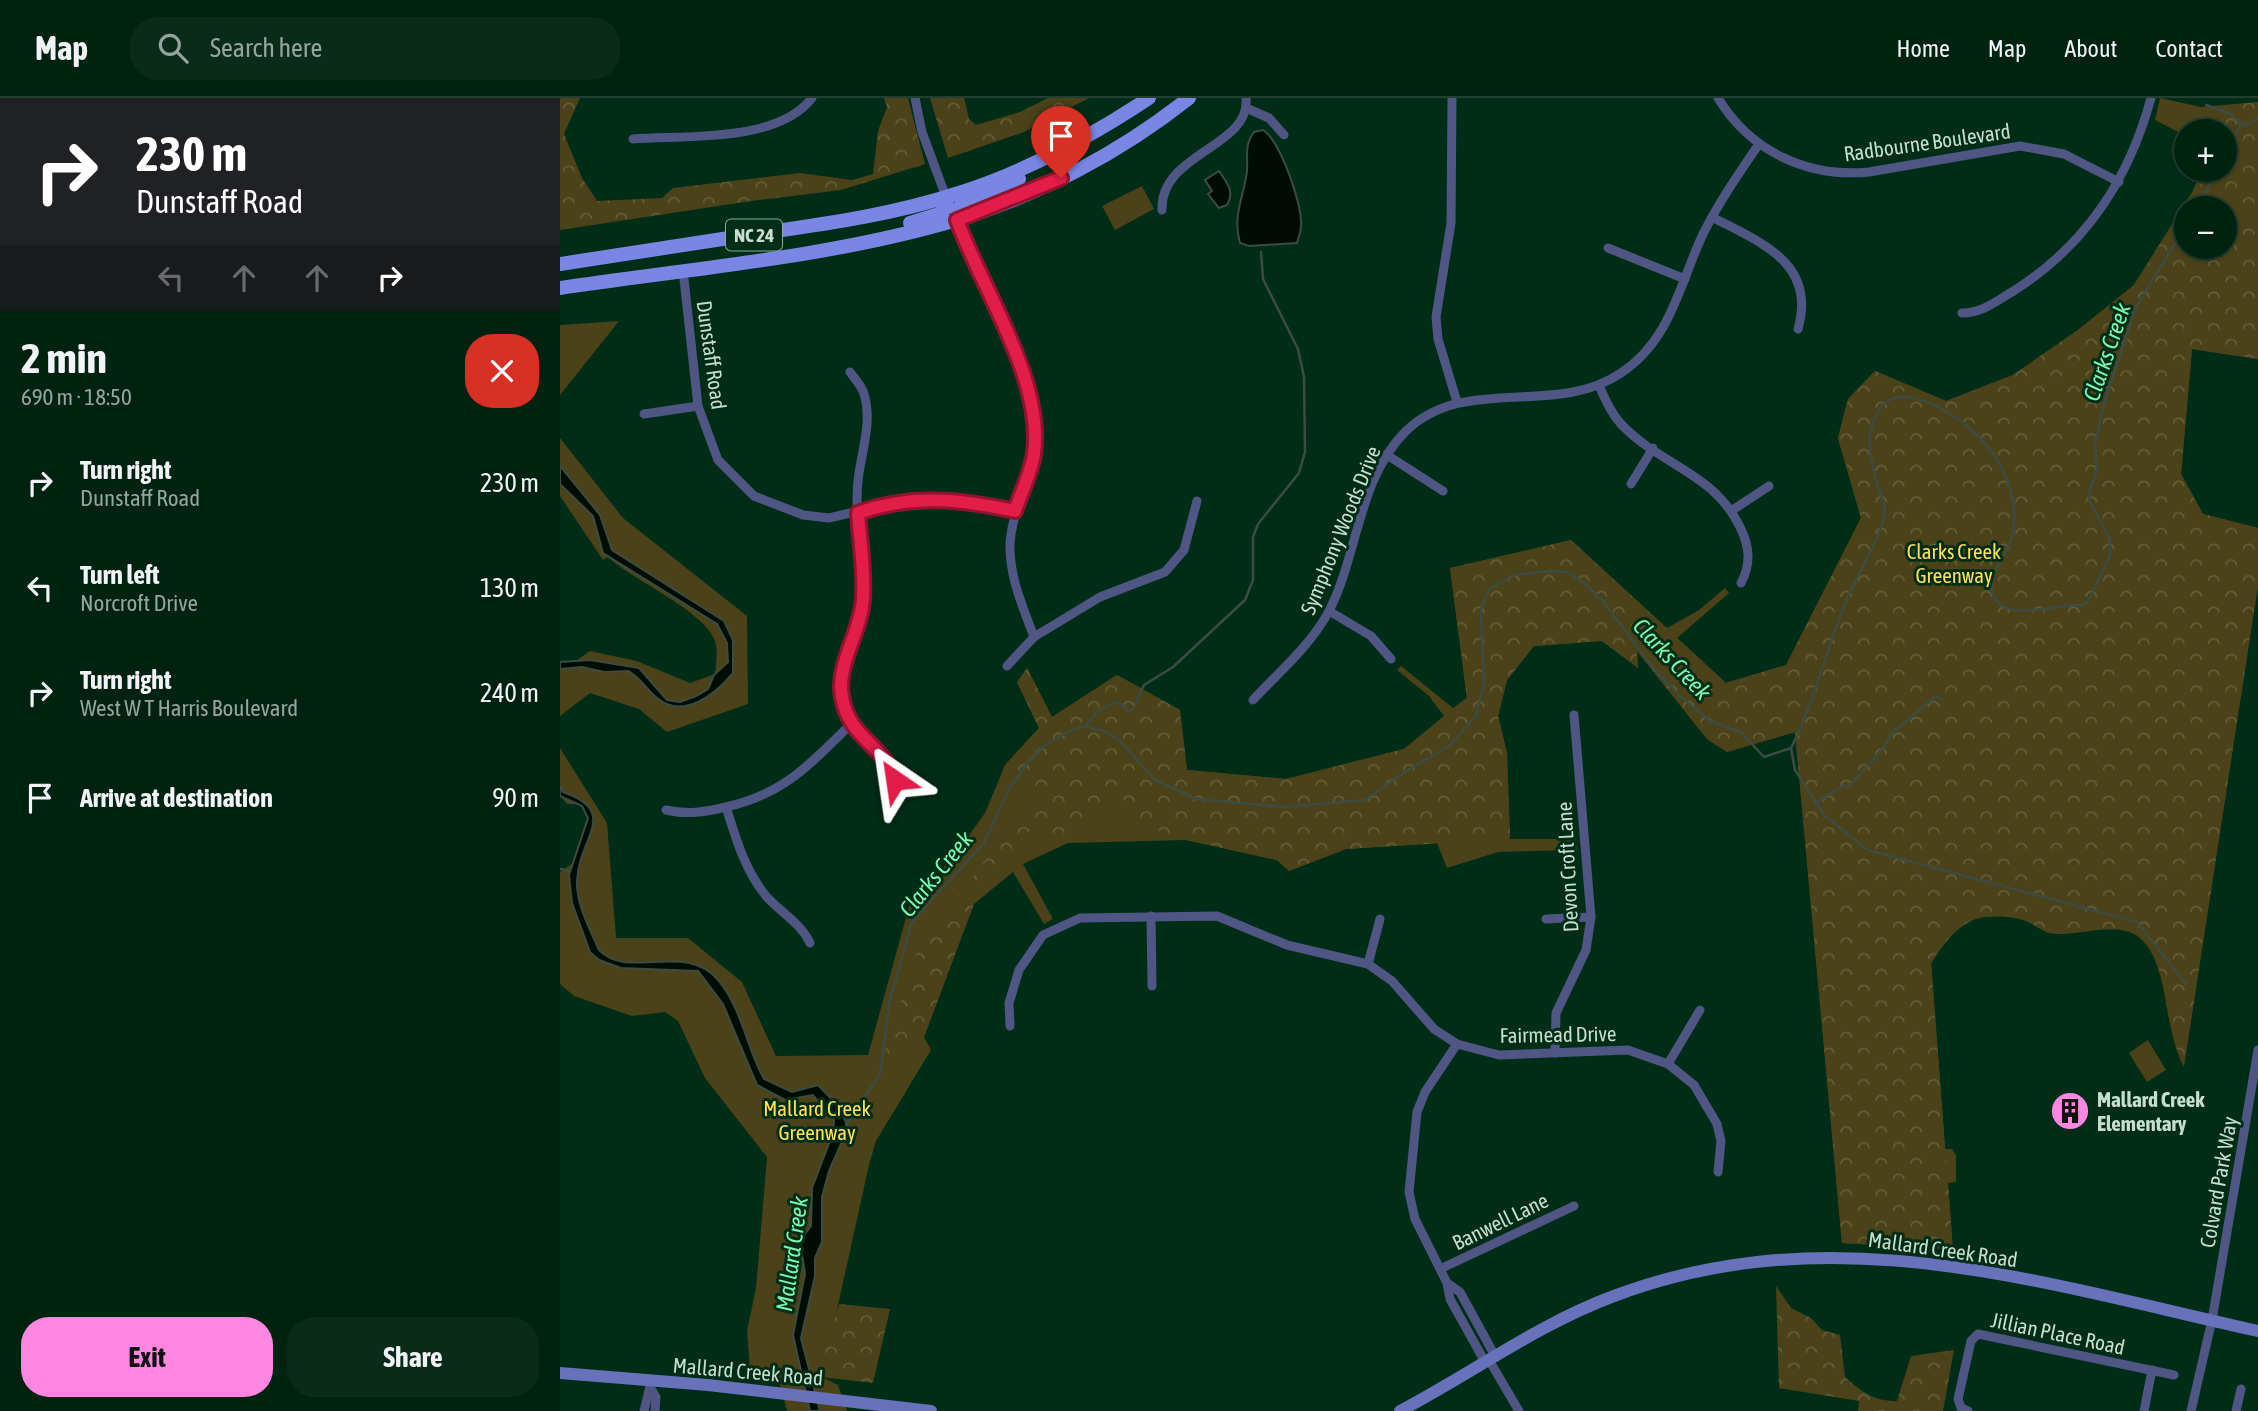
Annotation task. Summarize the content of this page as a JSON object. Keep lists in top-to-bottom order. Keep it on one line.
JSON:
{"streets":{"main road":["NC 24","Mallard Creek Road"],"street":["Radbourne Boulevard","Dunstaff Road","Symphony Woods Drive","Devon Croft Lane","Fairmead Drive","Colvard Park Way","Banwell Lane","Jillian Place Road"]},"crossings":[["Radbourne Boulevard","Symphony Woods Drive"],["NC 24","Dunstaff Road"],["Devon Croft Lane","Fairmead Drive"],["Colvard Park Way","Mallard Creek Road"]],"water":["Clarks Creek","Mallard Creek"],"parks":["Clarks Creek Greenway","Mallard Creek Greenway"],"places":{"building":["Mallard Creek Elementary"]},"page":{"header":"Map","search":"Search here","nav":["Home","Map","About","Contact"],"turn":["230 m","Dunstaff Road"],"map_buttons":["+","−"],"heading":["2 min","690 m · 18:50"],"list":[{"name":"Turn right","note":"Dunstaff Road","value":"230 m"},{"name":"Turn left","note":"Norcroft Drive","value":"130 m"},{"name":"Turn right","note":"West W T Harris Boulevard","value":"240 m"},{"name":"Arrive at destination","value":"90 m"}],"buttons":["Exit","Share"]}}
